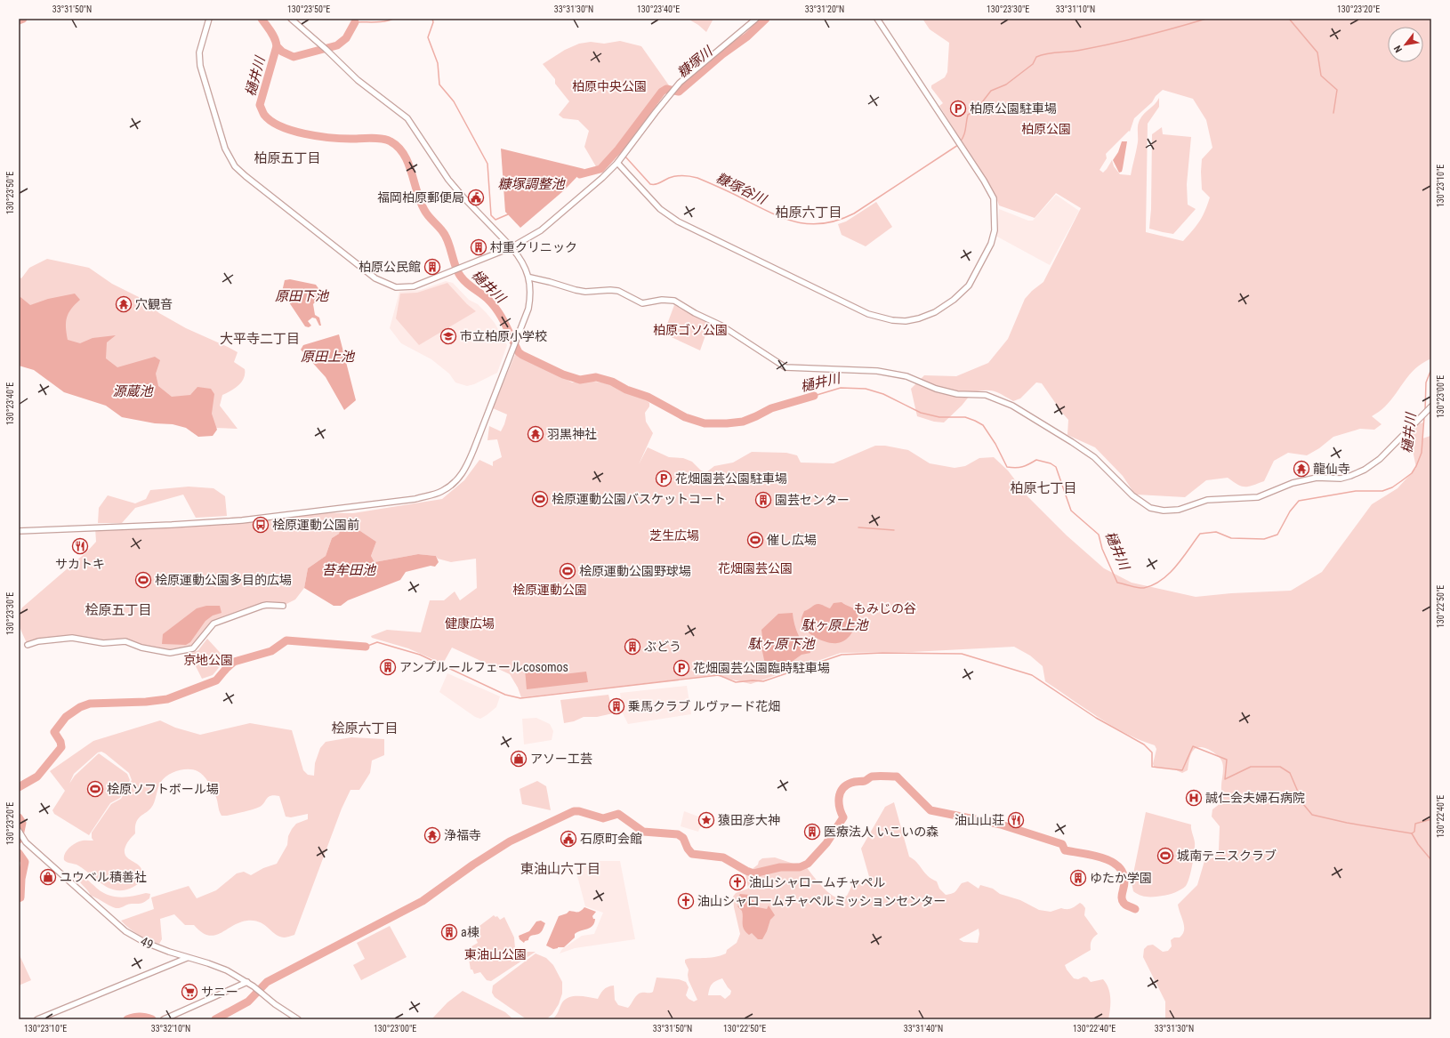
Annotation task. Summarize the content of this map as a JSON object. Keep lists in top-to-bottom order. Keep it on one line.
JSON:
{"streets":{"street":["49"]},"districts":["柏原五丁目","柏原六丁目","大平寺二丁目","柏原七丁目","桧原五丁目","桧原六丁目","東油山六丁目"],"water":["糠塚川","樋井川","糠塚調整池","糠塚谷川","原田下池","原田上池","源蔵池","苔牟田池","駄ヶ原上池","駄ヶ原下池"],"parks":["柏原中央公園","柏原公園","柏原ゴソ公園","芝生広場","花畑園芸公園","桧原運動公園","もみじの谷","健康広場","京地公園","東油山公園"],"places":{"parking":["柏原公園駐車場","花畑園芸公園駐車場","花畑園芸公園臨時駐車場"],"public building":["福岡柏原郵便局","石原町会館"],"building":["村重クリニック","柏原公民館","園芸センター","ぶどう","アンプルールフェールcosomos","乗馬クラブ ルヴァード花畑","医療法人 いこいの森","ゆたか学園","a棟"],"temple":["穴観音","羽黒神社","龍仙寺","浄福寺"],"school or university":["市立柏原小学校"],"sports":["桧原運動公園バスケットコート","催し広場","桧原運動公園野球場","桧原運動公園多目的広場","桧原ソフトボール場","城南テニスクラブ"],"bus stop":["桧原運動公園前"],"restaurant":["サカトキ","油山山荘"],"shop":["アソー工芸","ユウベル積善社"],"hospital":["誠仁会夫婦石病院"],"place":["猿田彦大神"],"church":["油山シャロームチャペル","油山シャロームチャペルミッションセンター"],"supermarket":["サニー"]},"north":"bottom left","coordinates":["33°31'50\"N","130°23'50\"E","33°31'30\"N","130°23'40\"E","33°31'20\"N","130°23'30\"E","33°31'10\"N","130°23'20\"E","130°23'10\"E","130°23'00\"E","130°22'50\"E","130°22'40\"E","33°32'10\"N","33°31'40\"N"]}
